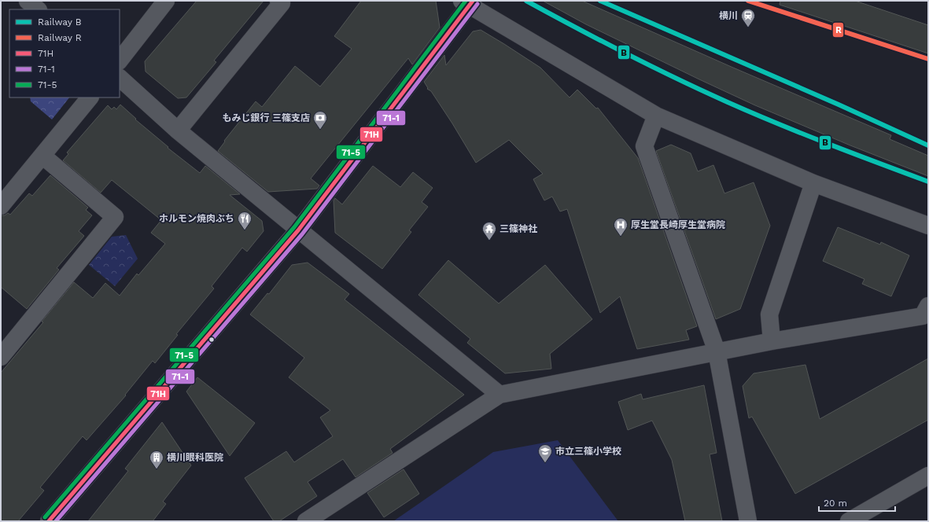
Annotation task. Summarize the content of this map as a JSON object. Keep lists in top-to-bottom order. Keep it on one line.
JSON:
{"places":{"station":["横川"],"bank":["もみじ銀行 三篠支店"],"restaurant":["ホルモン焼肉ぶち"],"hospital":["厚生堂長崎厚生堂病院"],"temple":["三篠神社"],"school or university":["市立三篠小学校"],"building":["横川眼科医院"]},"lines":["rail line B","rail line R","transit line 71H","transit line 71-5","transit line 71-1"],"legend":["Railway B","Railway R","71H","71-1","71-5"],"scale_bar":"20 m"}
